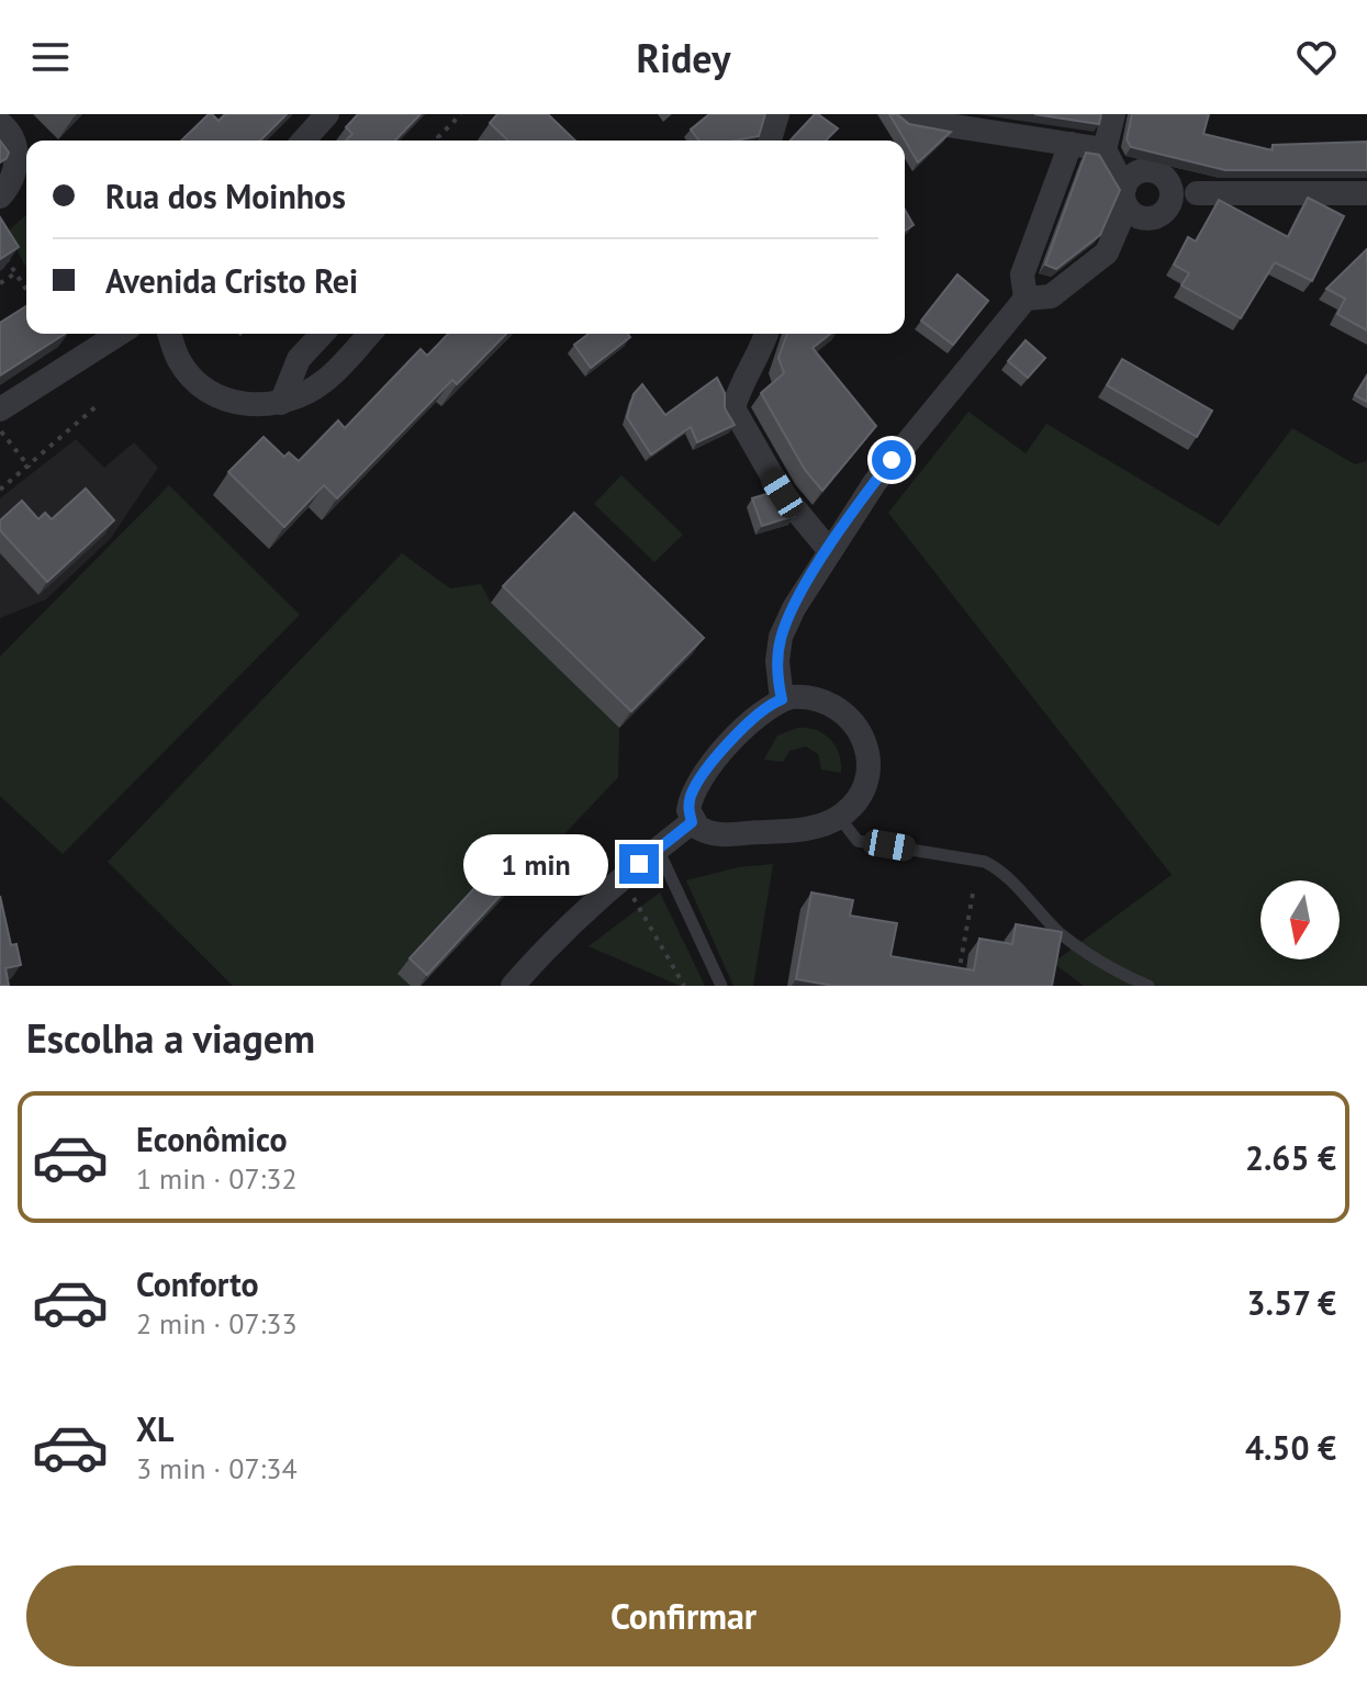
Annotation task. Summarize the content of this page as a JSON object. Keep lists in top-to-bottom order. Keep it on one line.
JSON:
{"north":"bottom","page":{"header":"Ridey","banner":["Rua dos Moinhos","Avenida Cristo Rei"],"bubble":"1 min","heading":"Escolha a viagem","list":[{"name":"Econômico","note":"1 min · 07:32","value":"2.65 €"},{"name":"Conforto","note":"2 min · 07:33","value":"3.57 €"},{"name":"XL","note":"3 min · 07:34","value":"4.50 €"}],"buttons":"Confirmar"}}
